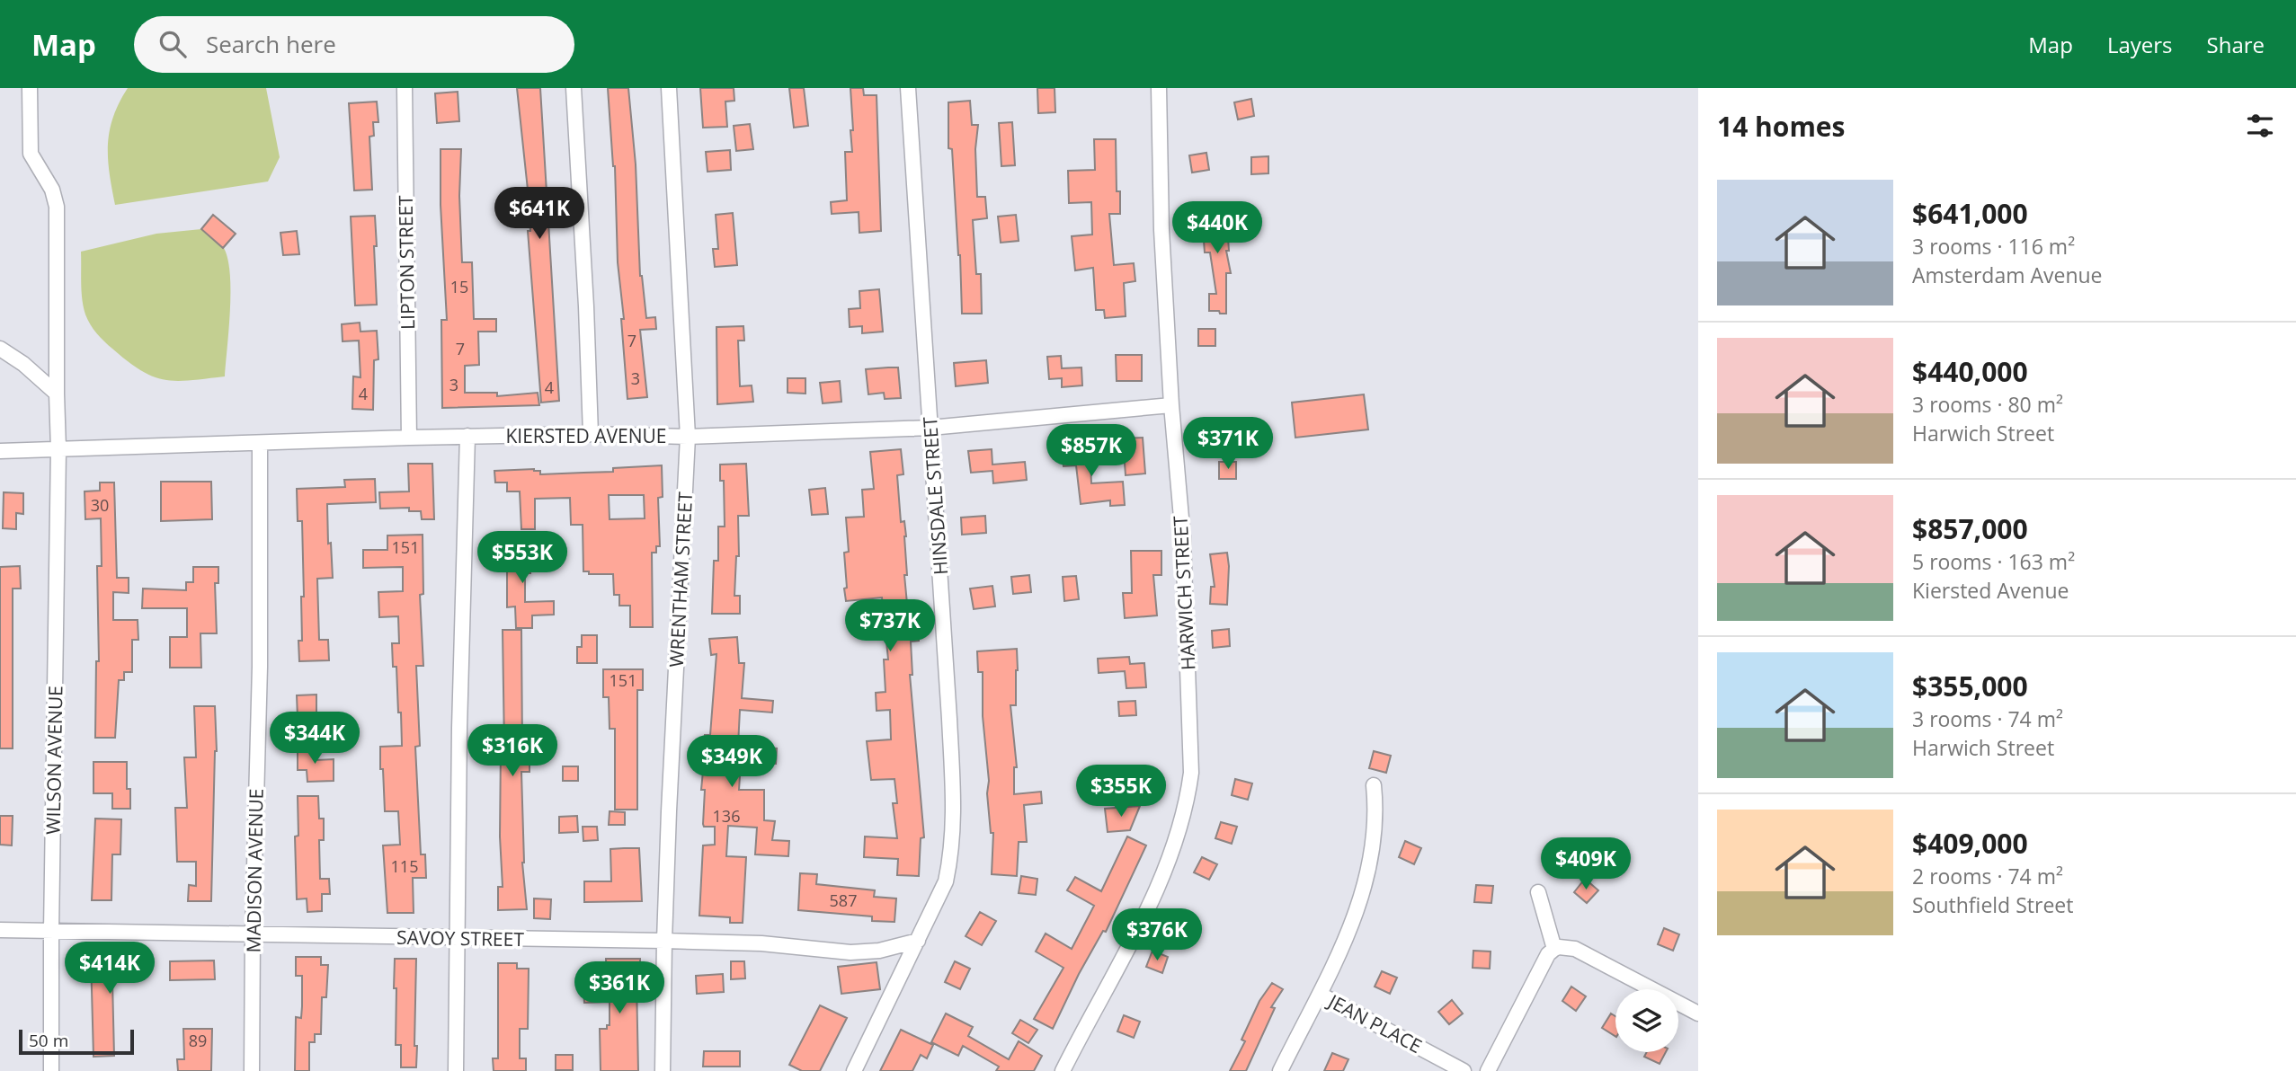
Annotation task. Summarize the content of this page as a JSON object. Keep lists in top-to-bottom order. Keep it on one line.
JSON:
{"streets":{"street":["LIPTON STREET","KIERSTED AVENUE","HINSDALE STREET","WRENTHAM STREET","HARWICH STREET","WILSON AVENUE","MADISON AVENUE","SAVOY STREET","JEAN PLACE"]},"crossings":[["LIPTON STREET","KIERSTED AVENUE"],["KIERSTED AVENUE","HINSDALE STREET"],["KIERSTED AVENUE","WRENTHAM STREET"],["KIERSTED AVENUE","HARWICH STREET"],["KIERSTED AVENUE","WILSON AVENUE"],["KIERSTED AVENUE","MADISON AVENUE"],["HINSDALE STREET","SAVOY STREET"],["WRENTHAM STREET","SAVOY STREET"],["WILSON AVENUE","SAVOY STREET"],["MADISON AVENUE","SAVOY STREET"]],"house_numbers":["15","7","7","3","3","4","4","30","151","151","136","115","587","89"],"scale_bar":"50 m","page":{"header":"Map","search":"Search here","nav":["Map","Layers","Share"],"heading":"14 homes","list":[{"name":"$641,000","note":"3 rooms · 116 m² · Amsterdam Avenue"},{"name":"$440,000","note":"3 rooms · 80 m² · Harwich Street"},{"name":"$857,000","note":"5 rooms · 163 m² · Kiersted Avenue"},{"name":"$355,000","note":"3 rooms · 74 m² · Harwich Street"},{"name":"$409,000","note":"2 rooms · 74 m² · Southfield Street"}],"price":["$641K","$440K","$371K","$857K","$553K","$737K","$344K","$316K","$349K","$355K","$409K","$376K","$414K","$361K"],"scale":"50 m"}}
